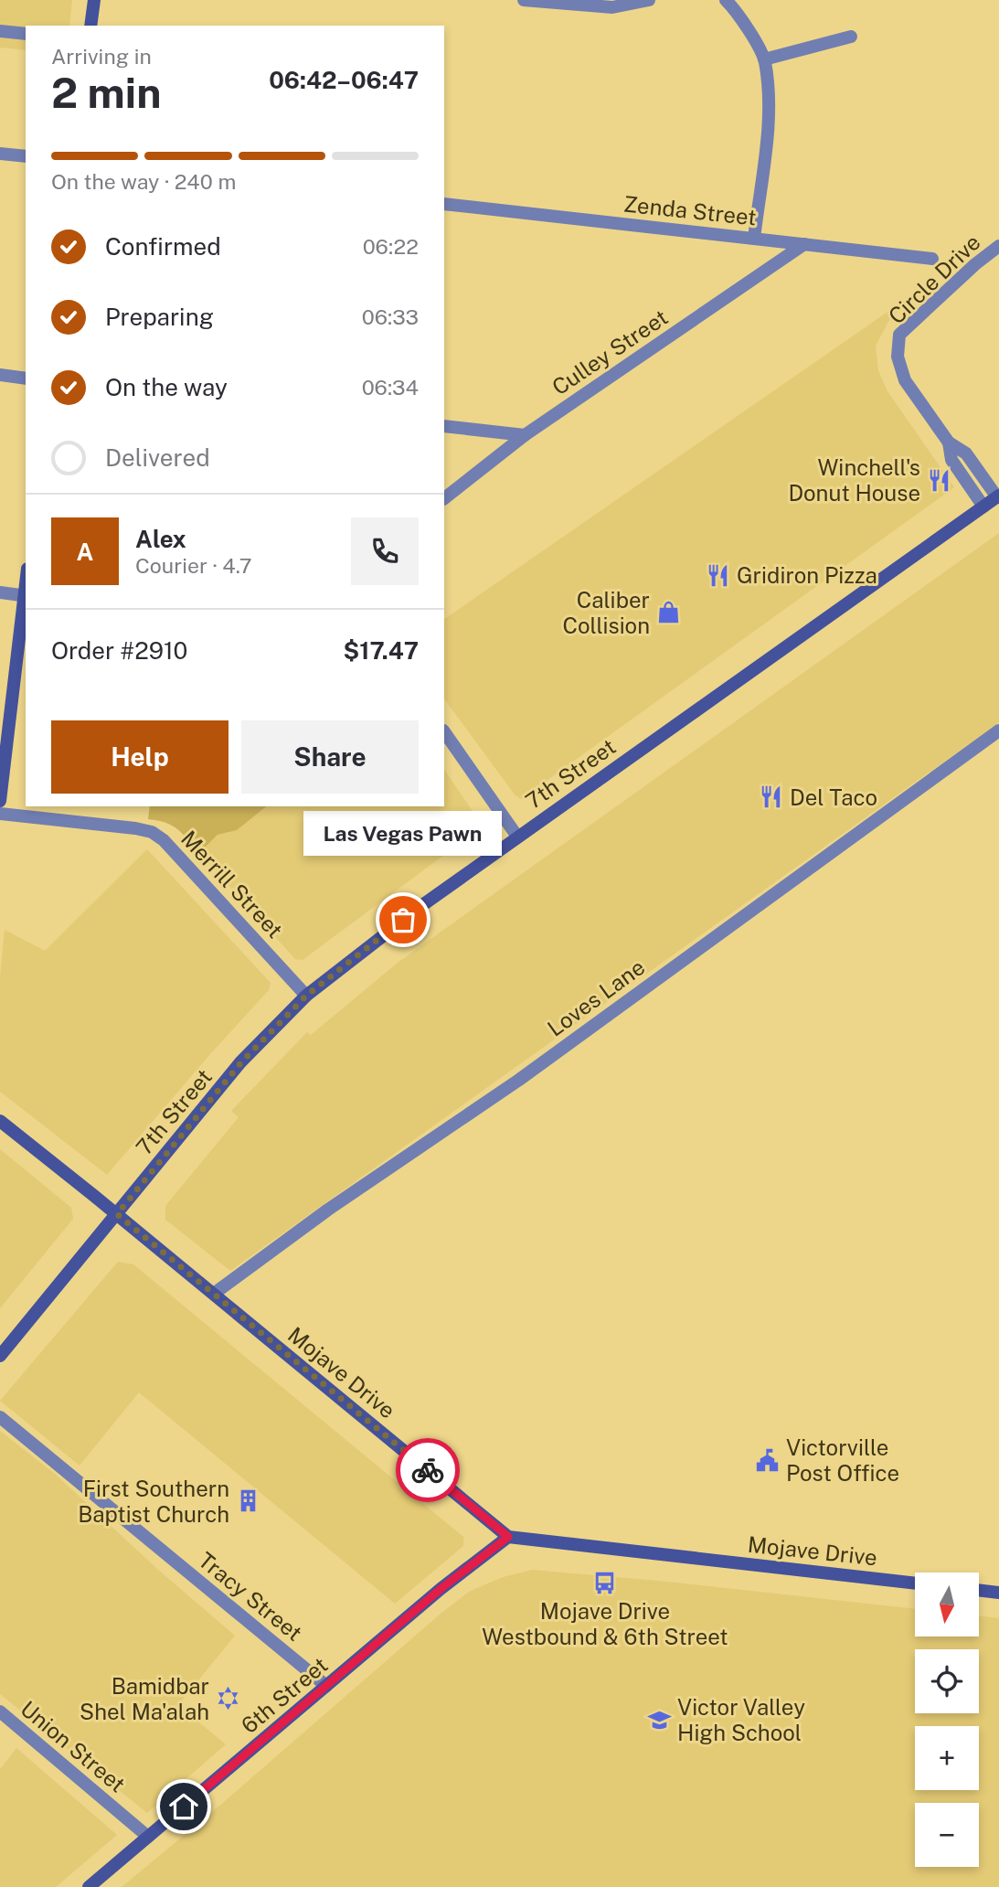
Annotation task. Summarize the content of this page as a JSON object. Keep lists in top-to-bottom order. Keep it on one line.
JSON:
{"streets":{"main road":["7th Street","Mojave Drive","6th Street"],"street":["Zenda Street","Circle Drive","Culley Street","Merrill Street","Loves Lane","Tracy Street","Union Street"]},"crossings":[["Zenda Street","Culley Street"],["Circle Drive","7th Street"],["7th Street","Merrill Street"],["7th Street","Mojave Drive"],["Loves Lane","Mojave Drive"],["Mojave Drive","6th Street"],["Tracy Street","6th Street"],["6th Street","Union Street"]],"places":{"restaurant":["Winchell's Donut House","Gridiron Pizza","Del Taco"],"shop":["Caliber Collision"],"other":["Las Vegas Pawn"],"public building":["Victorville Post Office"],"building":["First Southern Baptist Church"],"bus stop":["Mojave Drive Westbound & 6th Street"],"synagogue":["Bamidbar Shel Ma'alah"],"school or university":["Victor Valley High School"]},"north":"bottom","page":{"heading":["2 min","Arriving in","06:42–06:47"],"panel":["Alex","Courier · 4.7","Order #2910","$17.47"],"bar":"On the way · 240 m","list":[["Confirmed","06:22"],["Preparing","06:33"],["On the way","06:34"],"Delivered"],"round":"A","buttons":["Help","Share"],"bubble":"Las Vegas Pawn","map_buttons":["+","−"]}}
